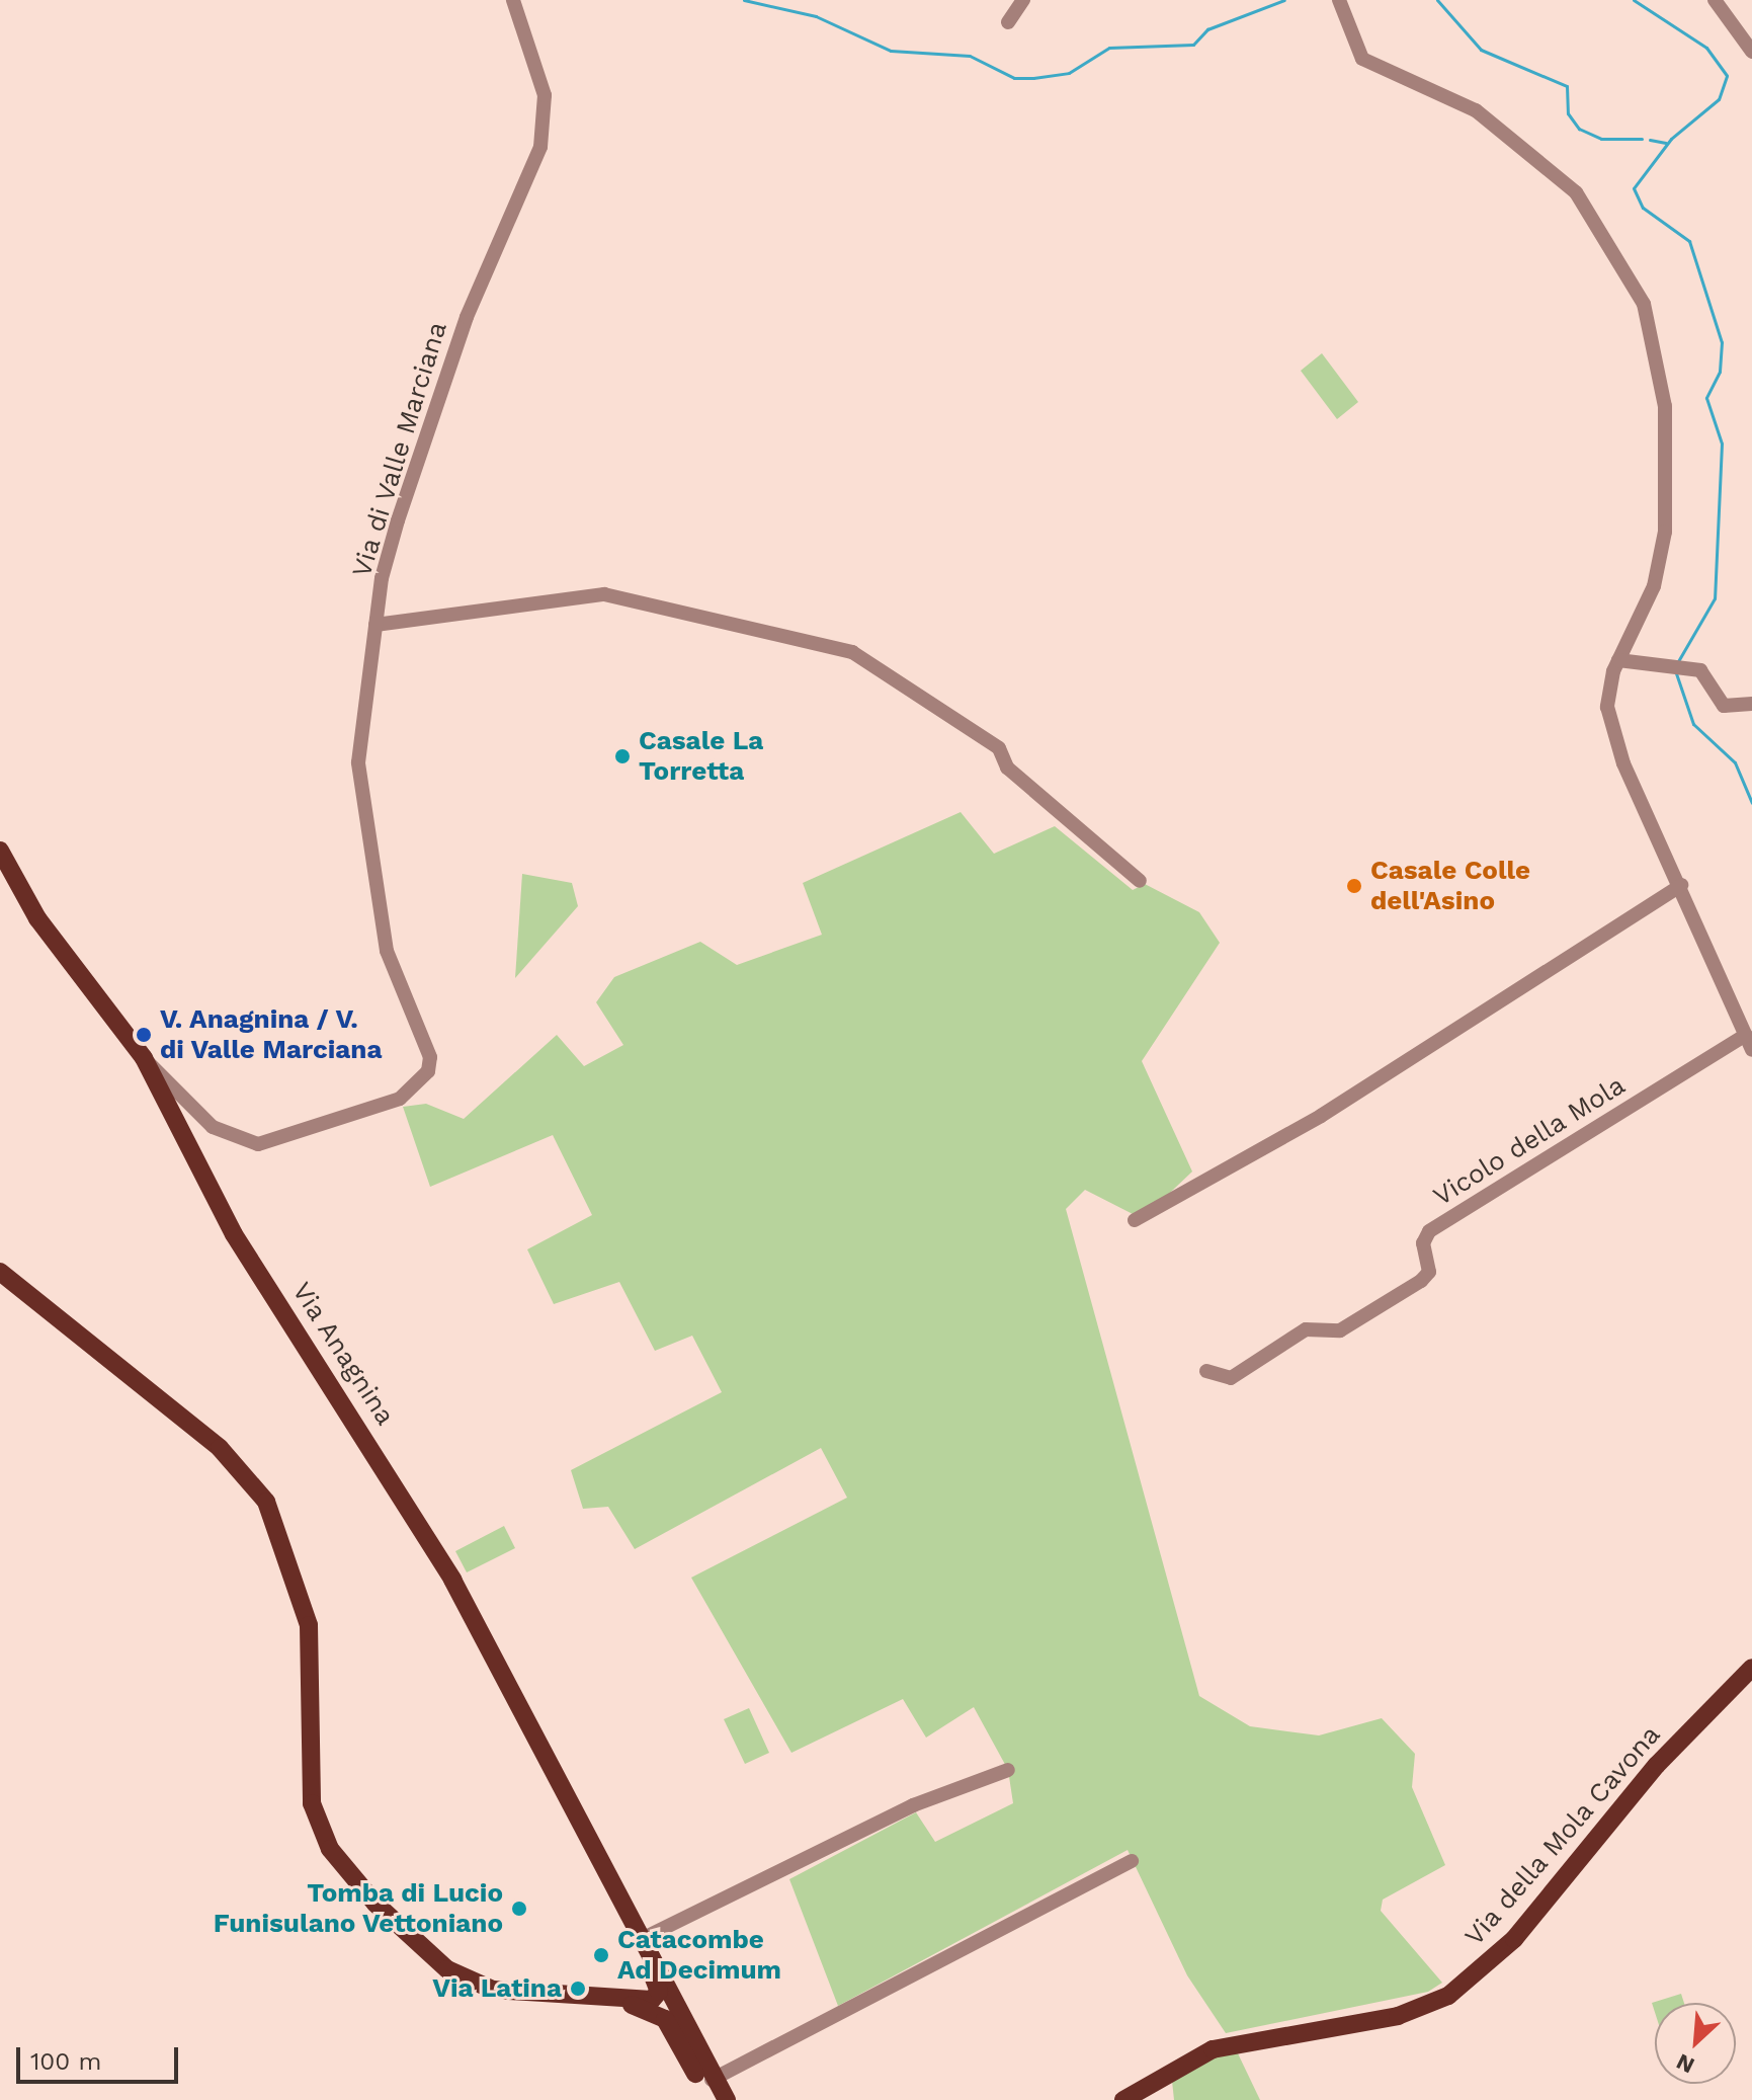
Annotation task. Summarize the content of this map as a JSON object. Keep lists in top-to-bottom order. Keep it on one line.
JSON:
{"streets":{"main road":["Via Anagnina","Via della Mola Cavona"],"street":["Via di Valle Marciana","Vicolo della Mola"]},"crossings":[["Via di Valle Marciana","Via Anagnina"]],"places":["Casale La Torretta","Casale Colle dell'Asino","V. Anagnina / V. di Valle Marciana","Tomba di Lucio Funisulano Vettoniano","Catacombe Ad Decimum","Via Latina"],"scale_bar":"100 m","north":"bottom left"}
